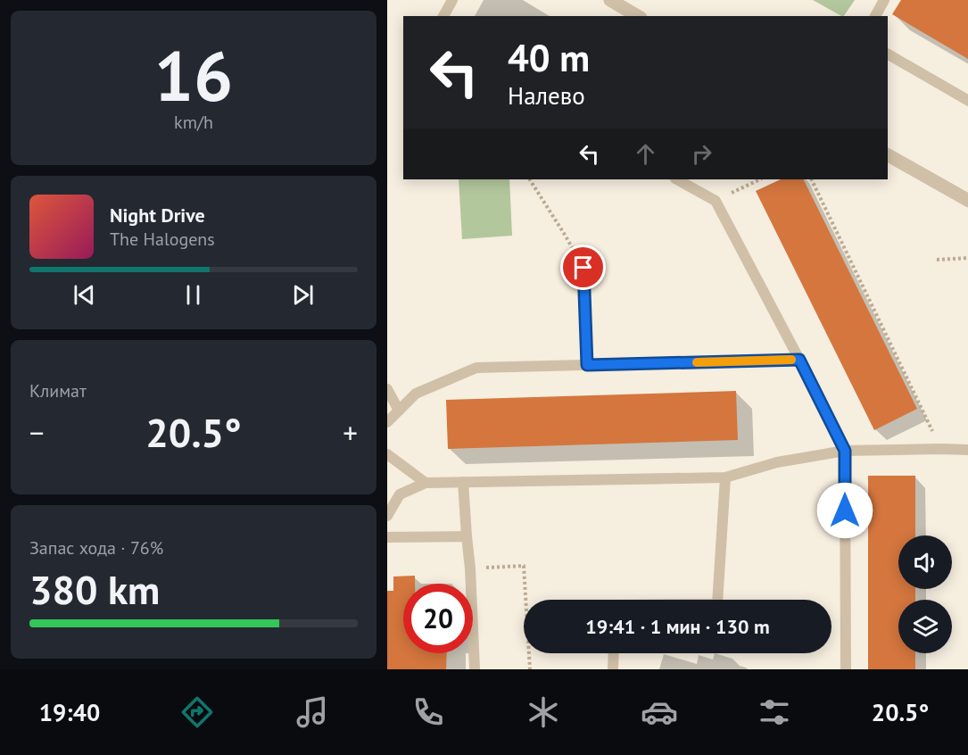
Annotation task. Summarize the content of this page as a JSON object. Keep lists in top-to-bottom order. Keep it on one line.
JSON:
{"page":{"tile":[["16","km/h"],"Климат",["Запас хода · 76%","380 km"]],"turn":["40 m","Налево"],"song":["Night Drive","The Halogens"],"heat":["−","20.5°","+"],"limit":"20","trip":"19:41 · 1 мин · 130 m","tabs":["19:40","20.5°"]}}
